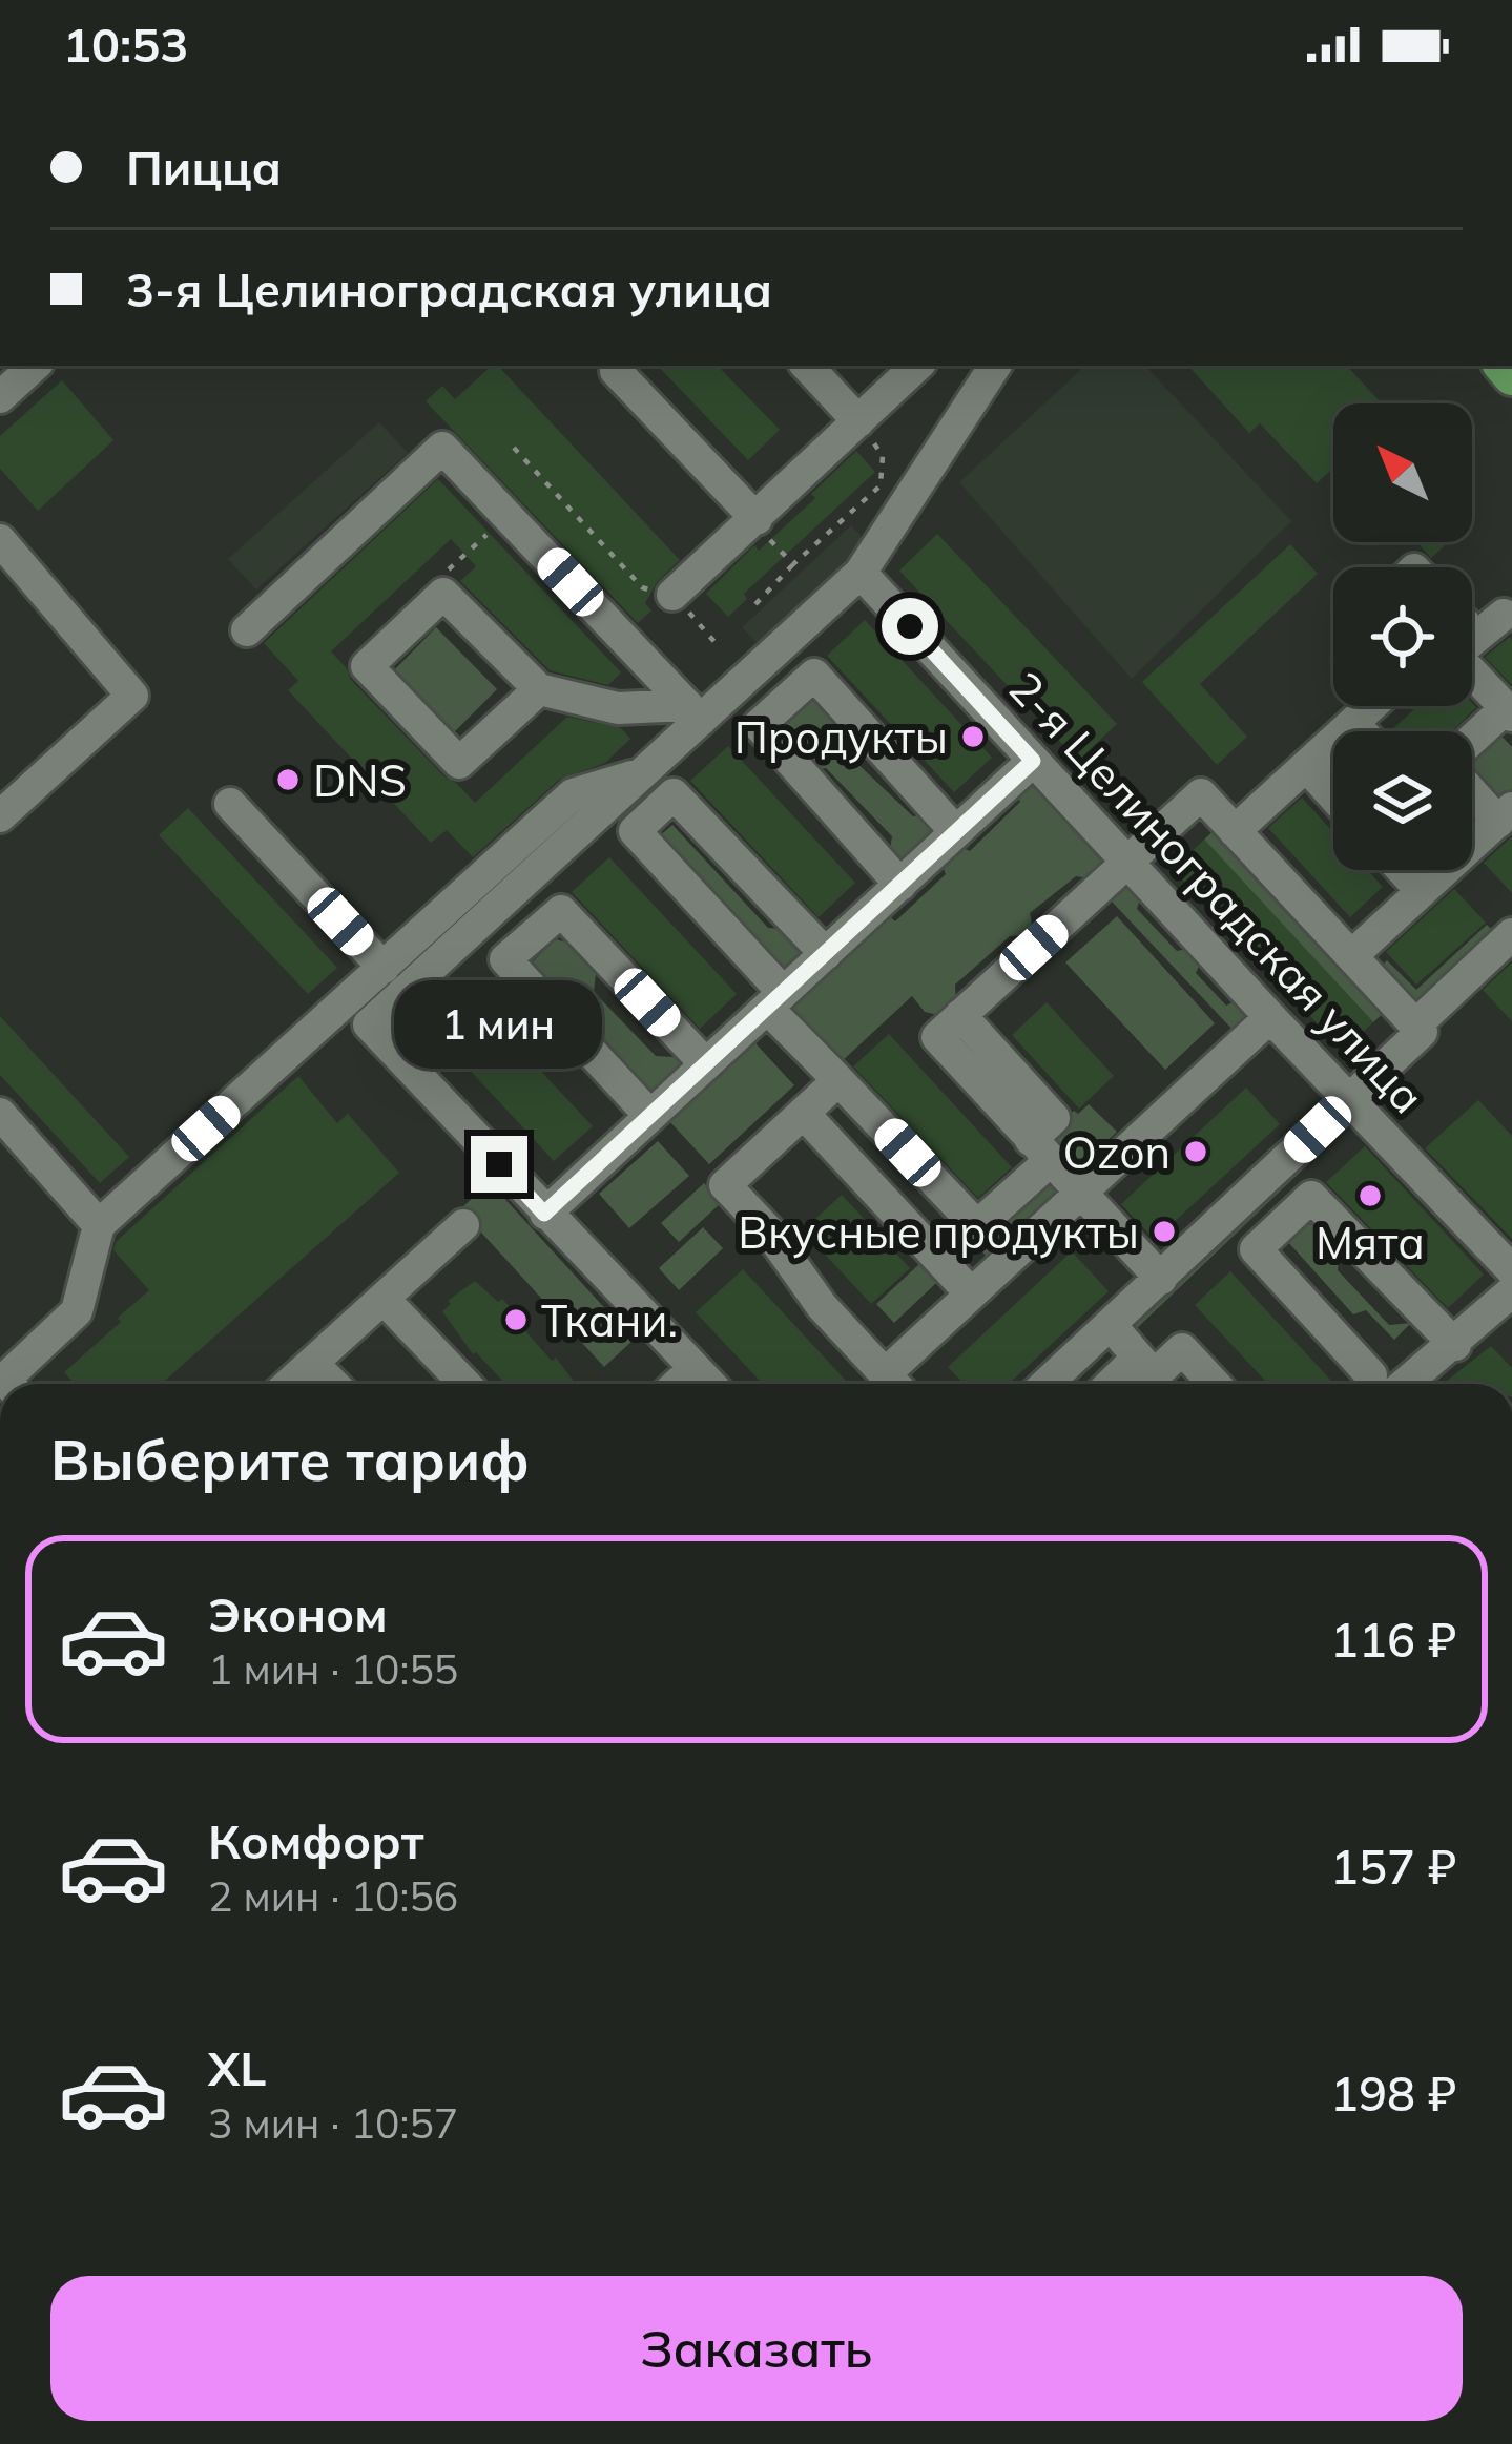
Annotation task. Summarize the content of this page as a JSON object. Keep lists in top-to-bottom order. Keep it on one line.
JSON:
{"streets":{"street":["2-я Целиноградская улица"]},"places":["Продукты","DNS","Ozon","Мята","Вкусные продукты","Ткани."],"north":"top left","page":{"status":"10:53","banner":["Пицца","3-я Целиноградская улица"],"bubble":"1 мин","heading":"Выберите тариф","list":[{"name":"Эконом","note":"1 мин · 10:55","value":"116 ₽"},{"name":"Комфорт","note":"2 мин · 10:56","value":"157 ₽"},{"name":"XL","note":"3 мин · 10:57","value":"198 ₽"}],"buttons":"Заказать"}}
